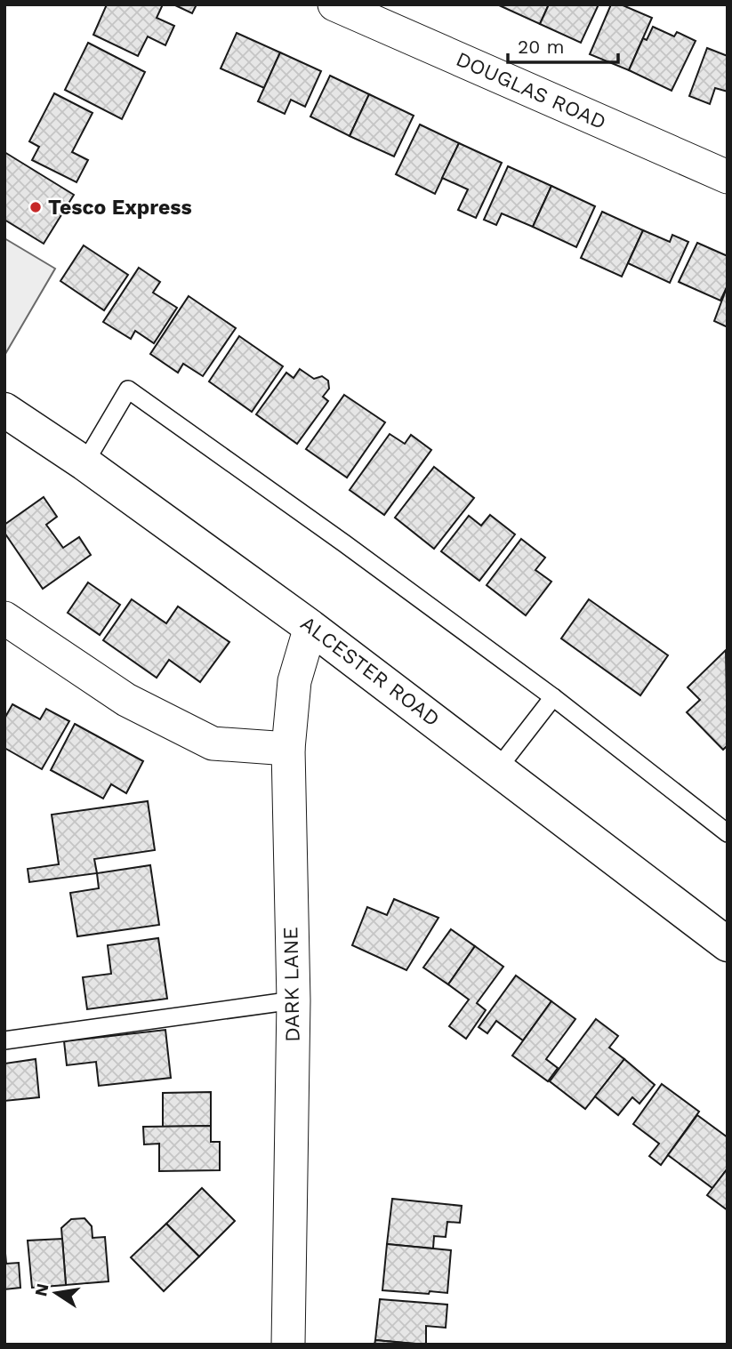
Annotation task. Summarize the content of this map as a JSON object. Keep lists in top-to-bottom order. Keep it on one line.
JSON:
{"streets":{"street":["DOUGLAS ROAD","ALCESTER ROAD","DARK LANE"]},"crossings":[["ALCESTER ROAD","DARK LANE"]],"places":["Tesco Express"],"scale_bar":"20 m","north":"left"}
